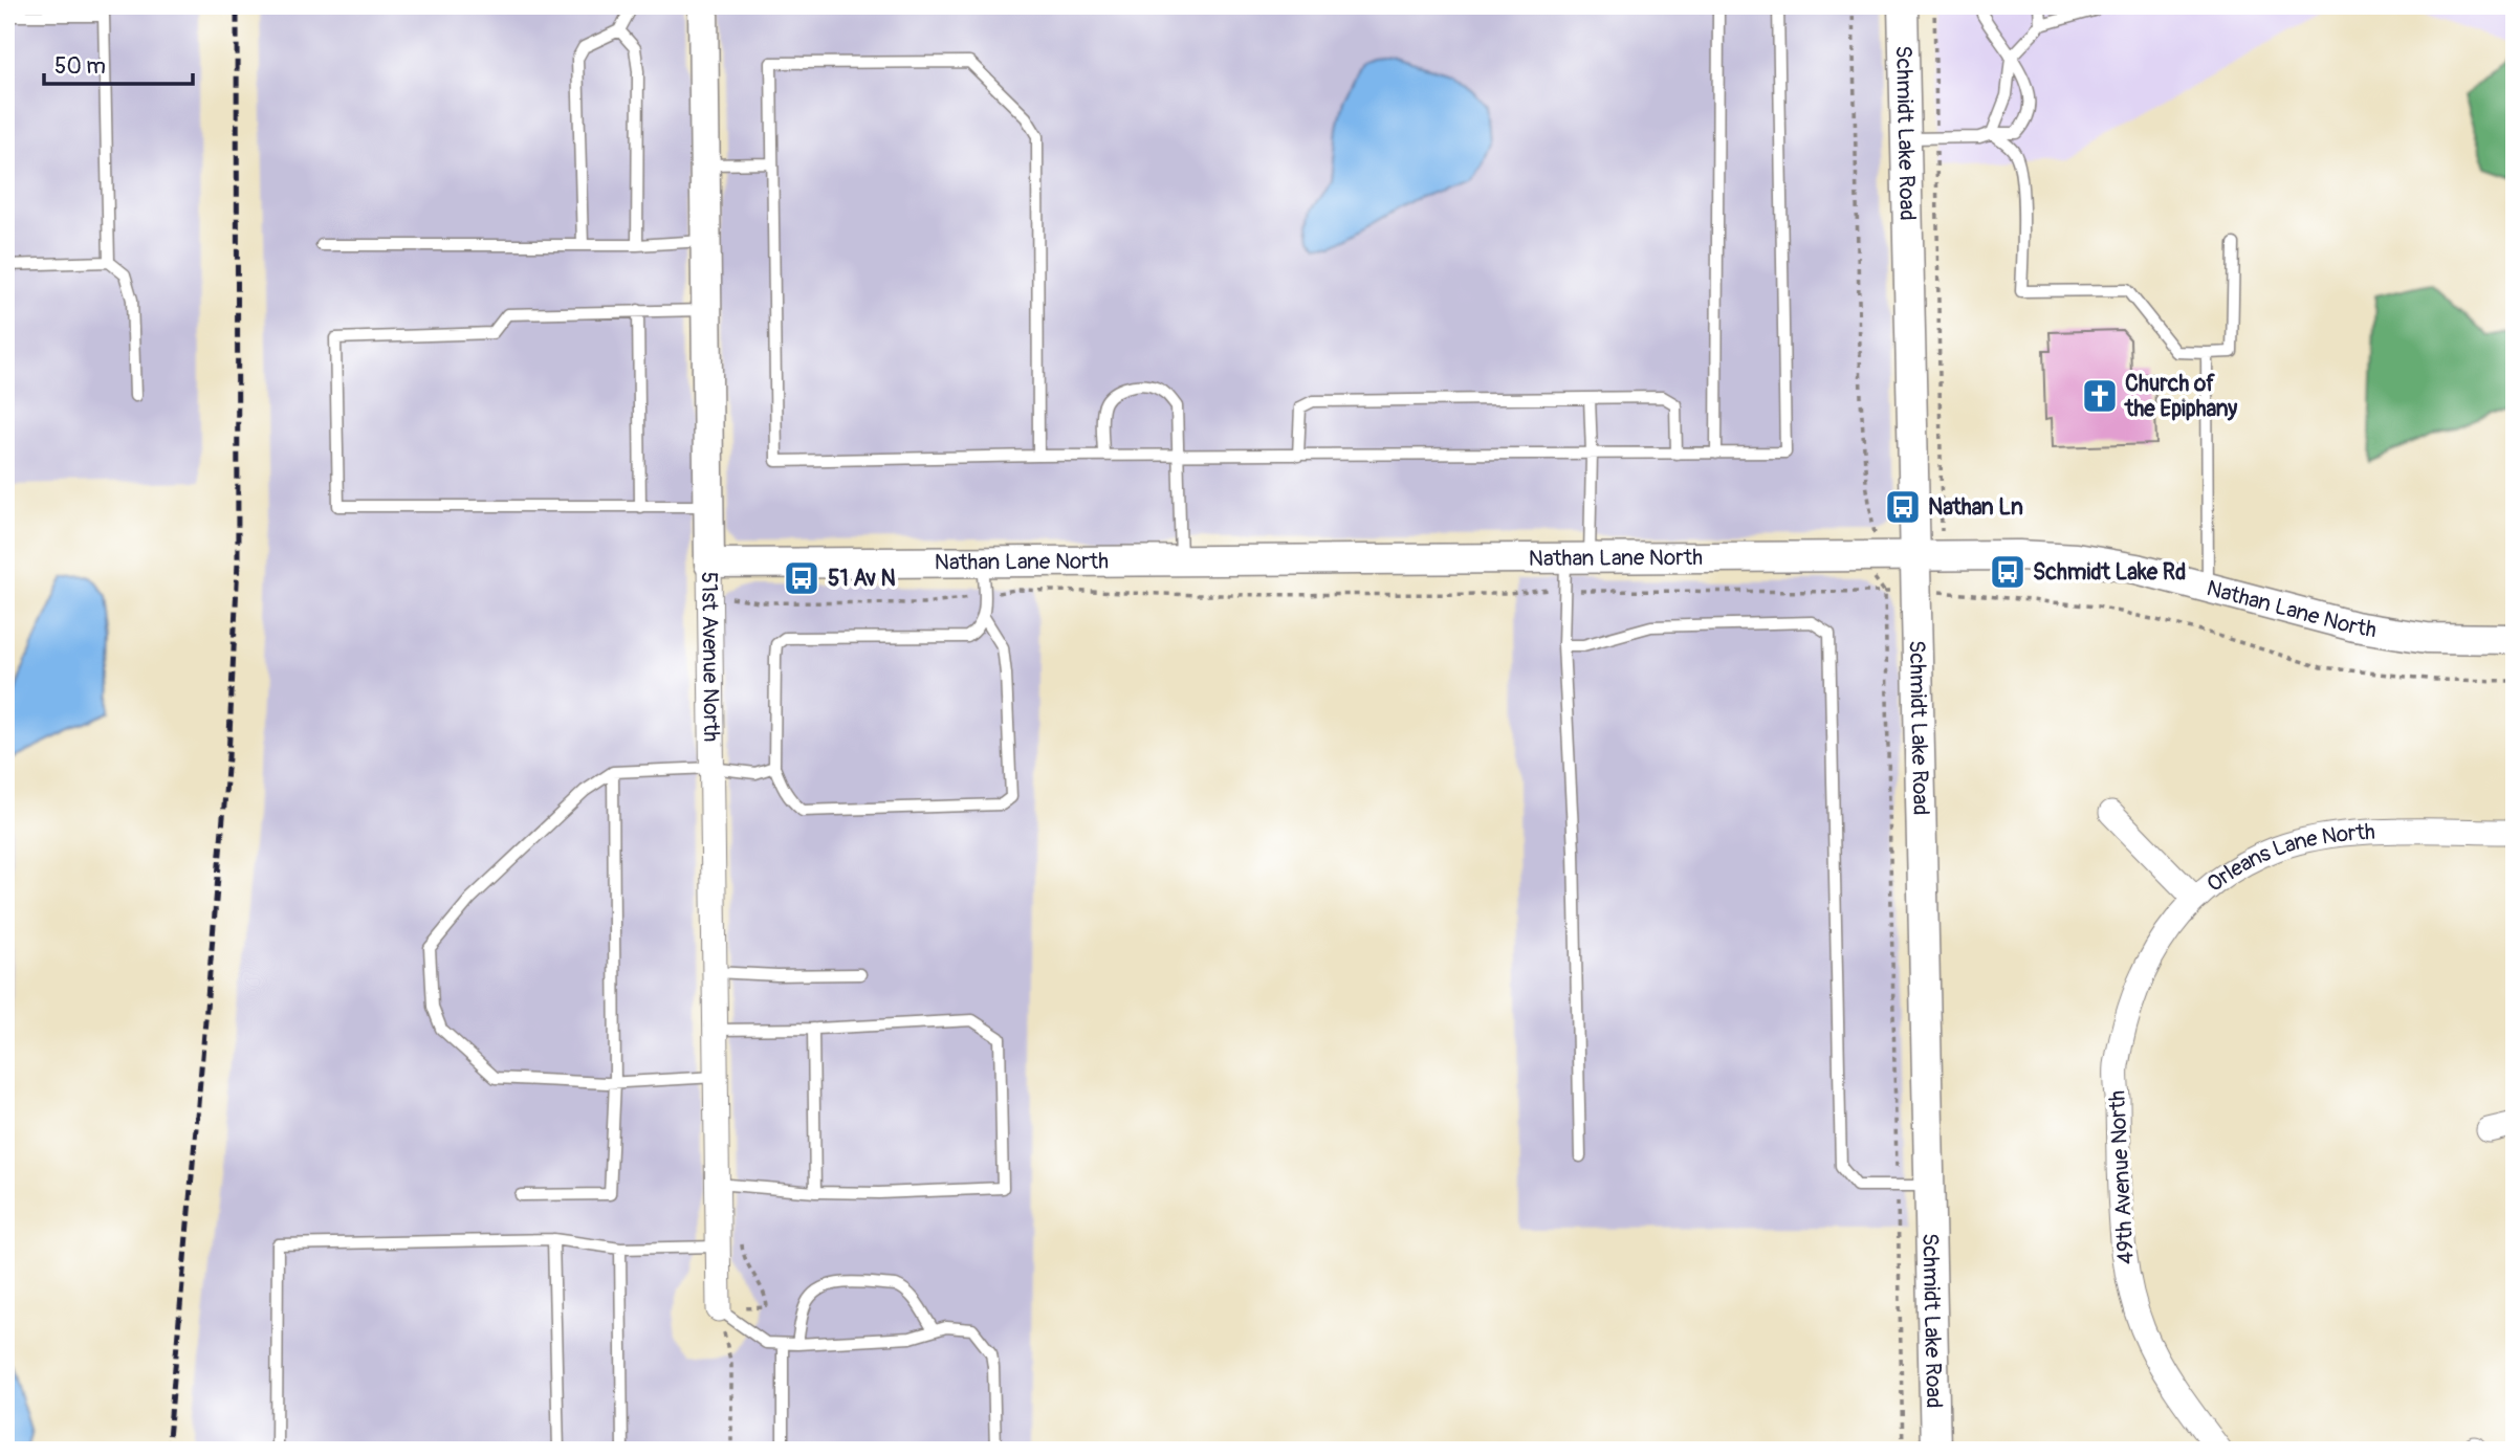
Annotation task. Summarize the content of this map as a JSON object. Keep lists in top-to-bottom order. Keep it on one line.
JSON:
{"streets":{"street":["Schmidt Lake Road","Nathan Lane North","51st Avenue North","Orleans Lane North","49th Avenue North"]},"crossings":[["Schmidt Lake Road","Nathan Lane North"],["Nathan Lane North","51st Avenue North"],["Orleans Lane North","49th Avenue North"]],"places":{"church":["Church of the Epiphany"],"bus stop":["Nathan Ln","Schmidt Lake Rd","51 Av N"]},"scale_bar":"50 m"}
